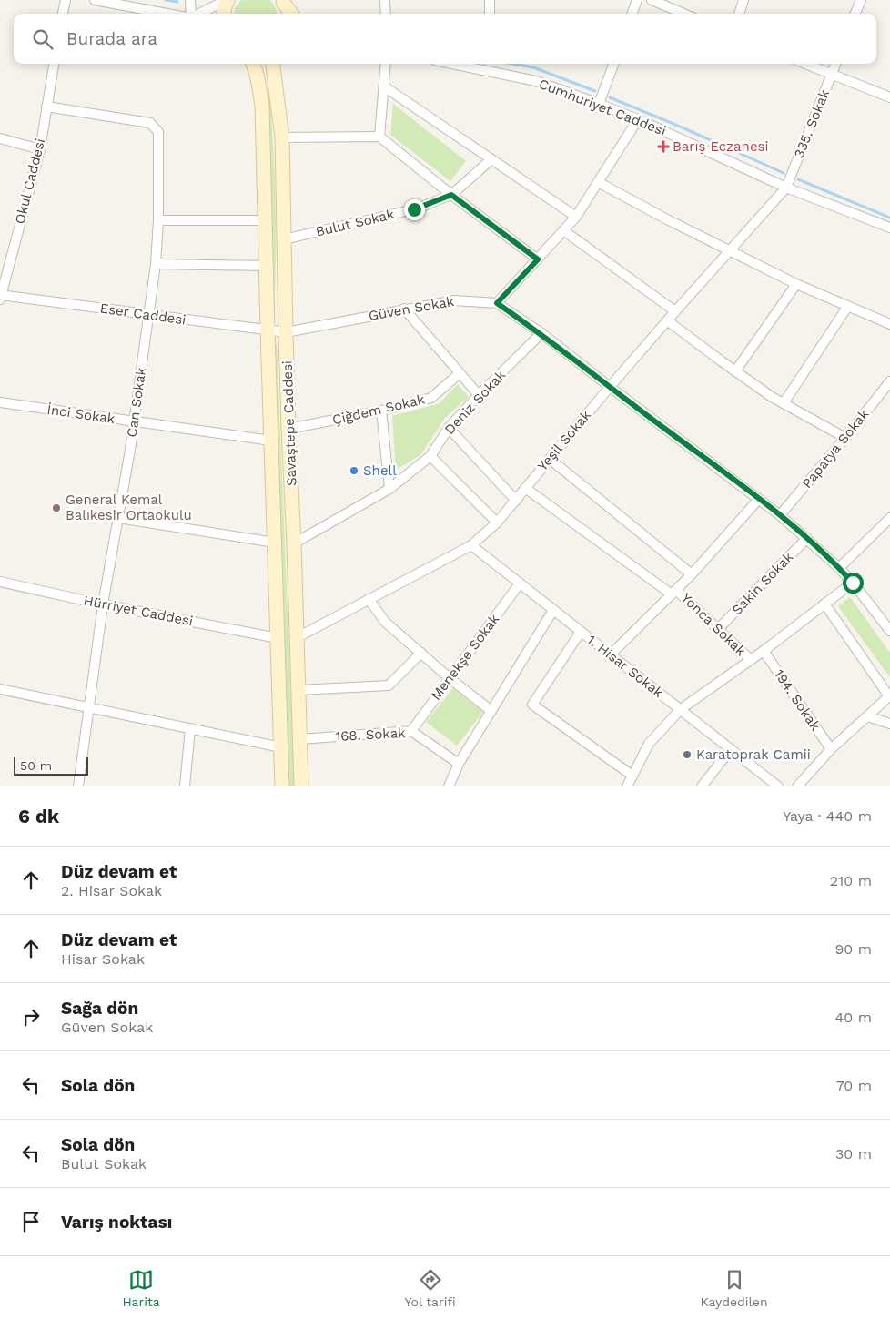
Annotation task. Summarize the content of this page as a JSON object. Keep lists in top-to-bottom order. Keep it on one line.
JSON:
{"streets":{"main road":["Savaştepe Caddesi"],"street":["Cumhuriyet Caddesi","335. Sokak","Okul Caddesi","Bulut Sokak","Güven Sokak","Eser Caddesi","Can Sokak","Deniz Sokak","Çiğdem Sokak","İnci Sokak","Yeşil Sokak","Papatya Sokak","Sakin Sokak","Hürriyet Caddesi","Yonca Sokak","Menekşe Sokak","1. Hisar Sokak","194. Sokak","168. Sokak"]},"crossings":[["Cumhuriyet Caddesi","335. Sokak"],["Cumhuriyet Caddesi","Yeşil Sokak"],["335. Sokak","Yeşil Sokak"],["Okul Caddesi","Eser Caddesi"],["Okul Caddesi","Can Sokak"],["Bulut Sokak","Savaştepe Caddesi"],["Güven Sokak","Eser Caddesi"],["Güven Sokak","Savaştepe Caddesi"],["Eser Caddesi","Can Sokak"],["Eser Caddesi","Savaştepe Caddesi"],["Can Sokak","İnci Sokak"],["Can Sokak","Hürriyet Caddesi"],["Deniz Sokak","Savaştepe Caddesi"],["Çiğdem Sokak","Savaştepe Caddesi"],["İnci Sokak","Savaştepe Caddesi"],["Savaştepe Caddesi","Yeşil Sokak"],["Savaştepe Caddesi","Hürriyet Caddesi"],["Savaştepe Caddesi","168. Sokak"],["Yeşil Sokak","Yonca Sokak"],["Yeşil Sokak","1. Hisar Sokak"],["Sakin Sokak","Yonca Sokak"],["Menekşe Sokak","1. Hisar Sokak"],["Menekşe Sokak","168. Sokak"]],"places":{"health":["Barış Eczanesi"],"other":["Shell","General Kemal Balıkesir Ortaokulu","Karatoprak Camii"]},"scale_bar":"50 m","page":{"search":"Burada ara","scale":"50 m","heading":["6 dk","Yaya · 440 m"],"list":[["Düz devam et","2. Hisar Sokak","210 m"],["Düz devam et","Hisar Sokak","90 m"],["Sağa dön","Güven Sokak","40 m"],["Sola dön","70 m"],["Sola dön","Bulut Sokak","30 m"],"Varış noktası"],"nav":["Harita","Yol tarifi","Kaydedilen"]}}
